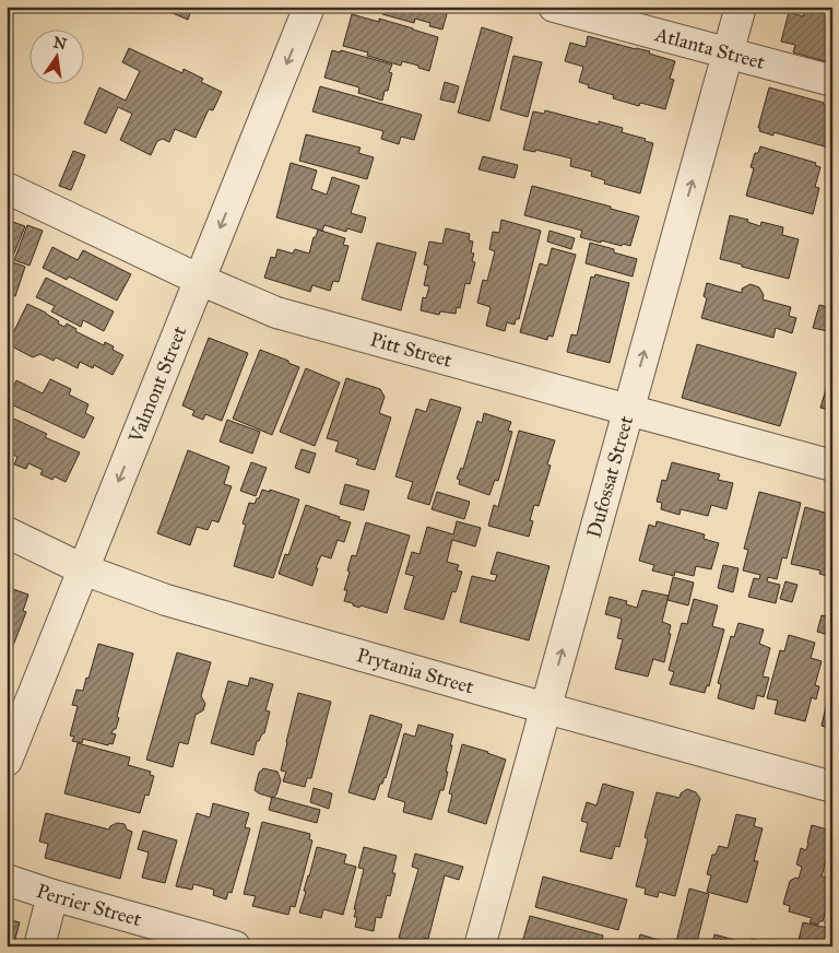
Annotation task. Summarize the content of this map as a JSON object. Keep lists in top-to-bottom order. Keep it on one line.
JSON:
{"streets":{"street":["Atlanta Street","Pitt Street","Valmont Street","Dufossat Street","Prytania Street","Perrier Street"]},"crossings":[["Atlanta Street","Dufossat Street"],["Pitt Street","Valmont Street"],["Pitt Street","Dufossat Street"],["Valmont Street","Prytania Street"],["Dufossat Street","Prytania Street"]],"one_way":["Valmont Street","Dufossat Street"],"north":"top"}
